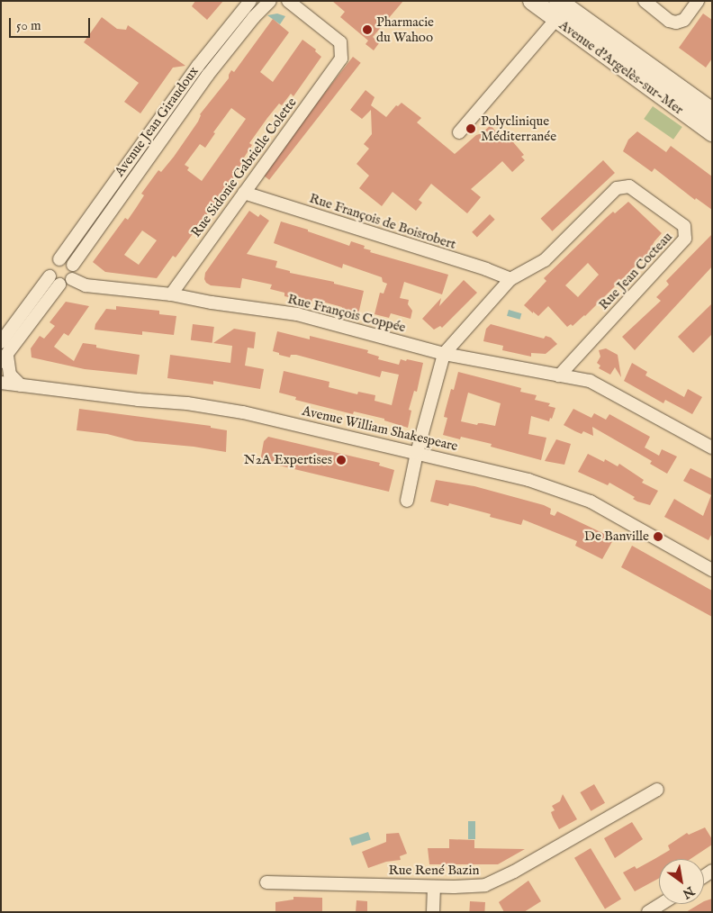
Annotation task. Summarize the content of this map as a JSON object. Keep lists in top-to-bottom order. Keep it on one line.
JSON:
{"streets":{"main road":["Avenue d'Argelès-sur-Mer"],"street":["Avenue Jean Giraudoux","Rue Sidonie Gabrielle Colette","Rue François de Boisrobert","Rue Jean Cocteau","Rue François Coppée","Avenue William Shakespeare","Rue René Bazin"]},"crossings":[["Avenue Jean Giraudoux","Rue François Coppée"],["Rue Sidonie Gabrielle Colette","Rue François de Boisrobert"],["Rue Sidonie Gabrielle Colette","Rue François Coppée"],["Rue François de Boisrobert","Rue Jean Cocteau"],["Rue Jean Cocteau","Rue François Coppée"]],"places":["Pharmacie du Wahoo","Polyclinique Méditerranée","N2A Expertises","De Banville"],"scale_bar":"50 m","north":"bottom right"}
